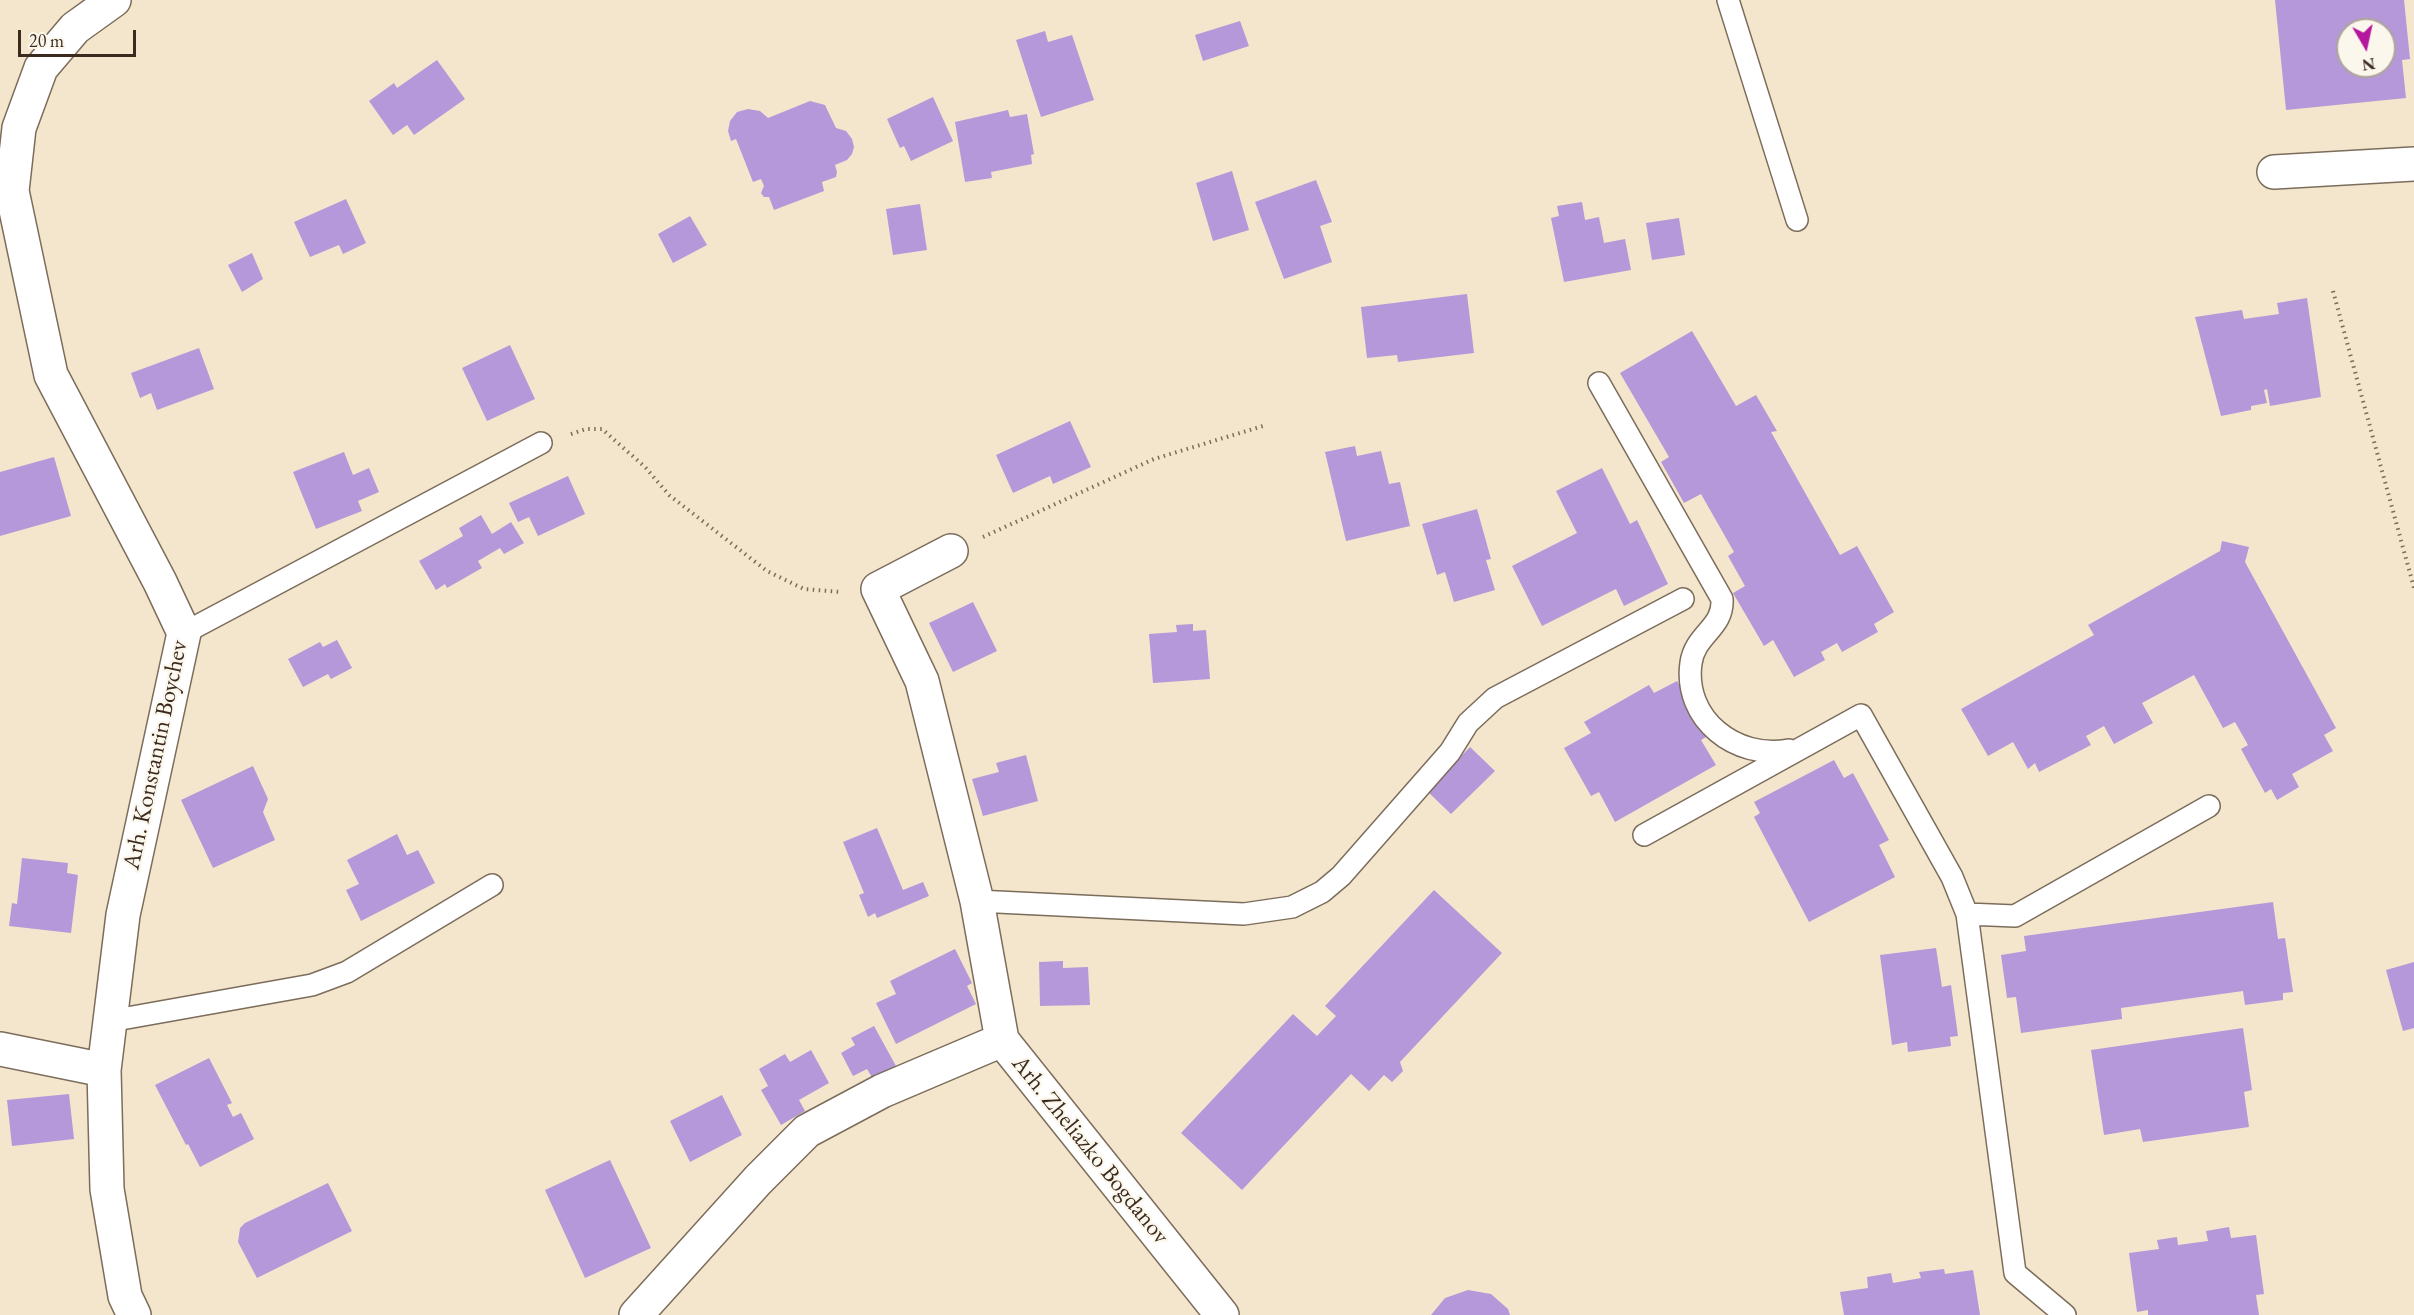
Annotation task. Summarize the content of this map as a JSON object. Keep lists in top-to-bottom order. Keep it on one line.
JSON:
{"streets":{"street":["Arh. Konstantin Boychev","Arh. Zheliazko Bogdanov"]},"scale_bar":"20 m","north":"bottom"}
